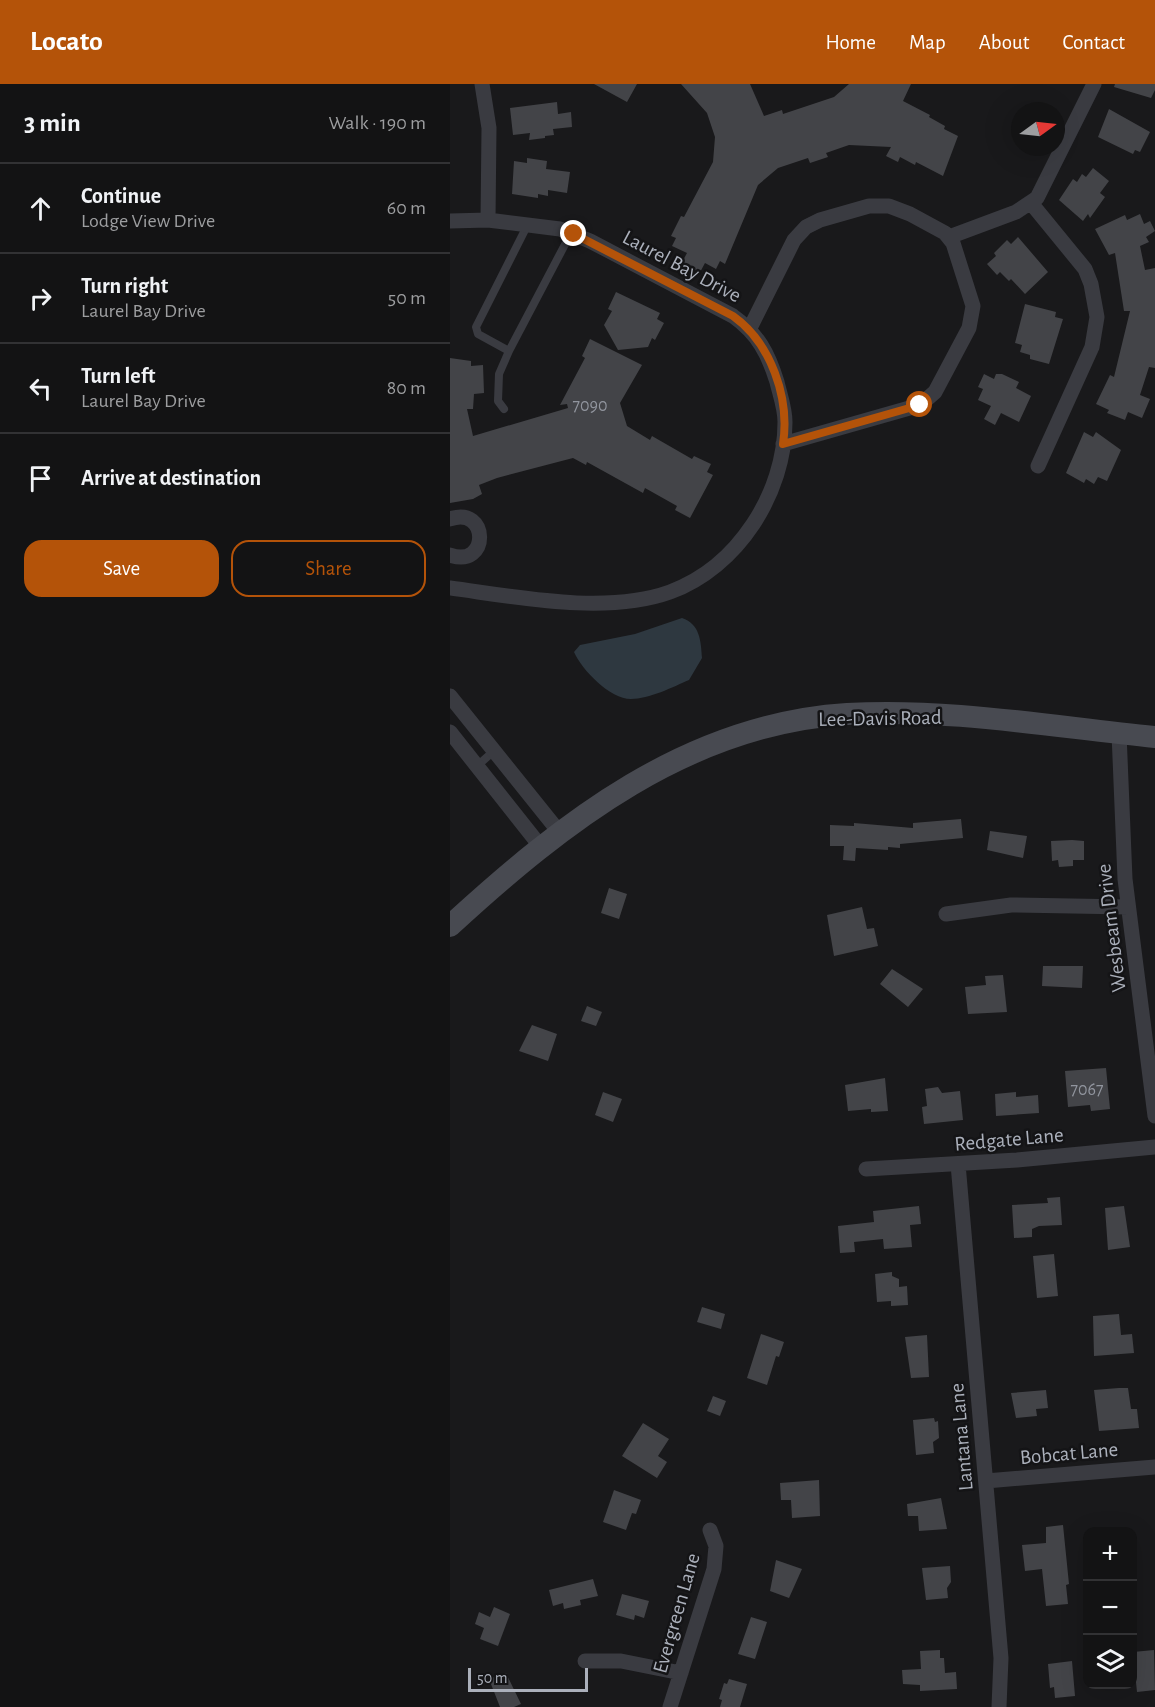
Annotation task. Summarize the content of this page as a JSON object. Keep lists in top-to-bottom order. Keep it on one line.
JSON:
{"streets":{"main road":["Lee-Davis Road"],"street":["Laurel Bay Drive","Wesbeam Drive","Redgate Lane","Lantana Lane","Bobcat Lane","Evergreen Lane"]},"crossings":[["Lee-Davis Road","Wesbeam Drive"],["Redgate Lane","Lantana Lane"],["Lantana Lane","Bobcat Lane"]],"house_numbers":["7090","7067"],"scale_bar":"50 m","north":"right","page":{"header":"Locato","nav":["Home","Map","About","Contact"],"heading":["3 min","Walk · 190 m"],"list":[["Continue","Lodge View Drive","60 m"],["Turn right","Laurel Bay Drive","50 m"],["Turn left","Laurel Bay Drive","80 m"],"Arrive at destination"],"buttons":["Save","Share"],"map_buttons":["+","−"],"scale":"50 m"}}
